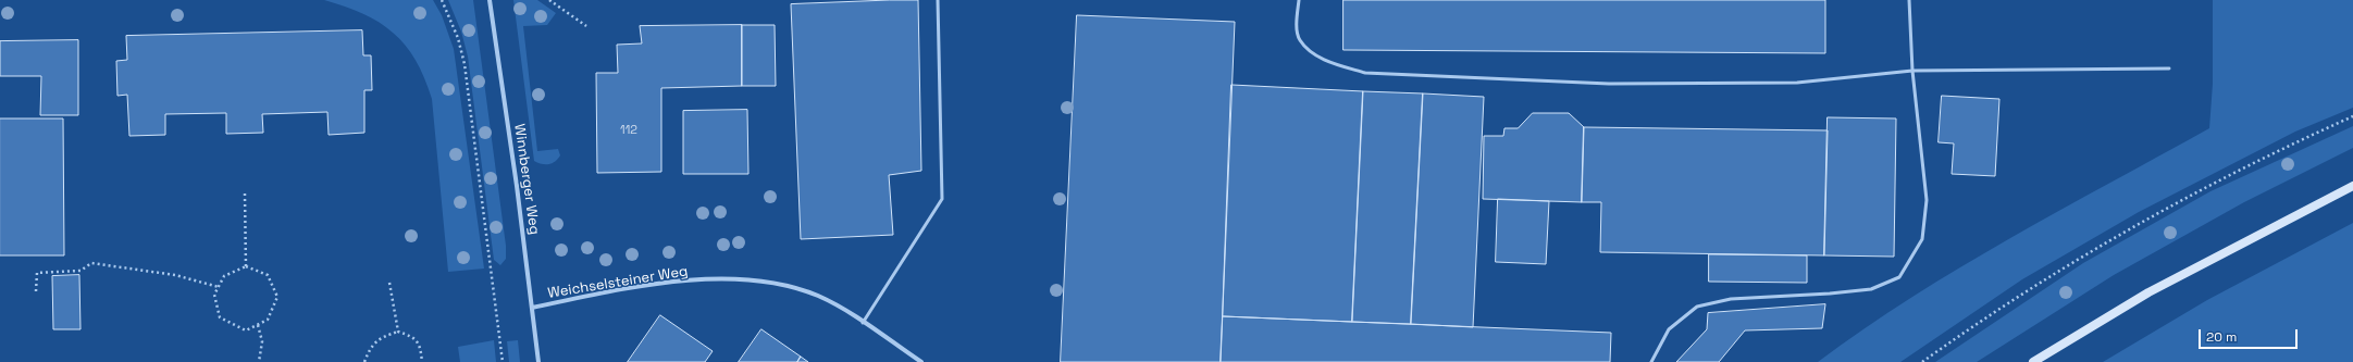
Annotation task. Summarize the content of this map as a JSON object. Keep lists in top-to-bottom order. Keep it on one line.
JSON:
{"streets":{"street":["Winnberger Weg","Weichselsteiner Weg"]},"crossings":[["Winnberger Weg","Weichselsteiner Weg"]],"house_numbers":["112"],"scale_bar":"20 m"}
